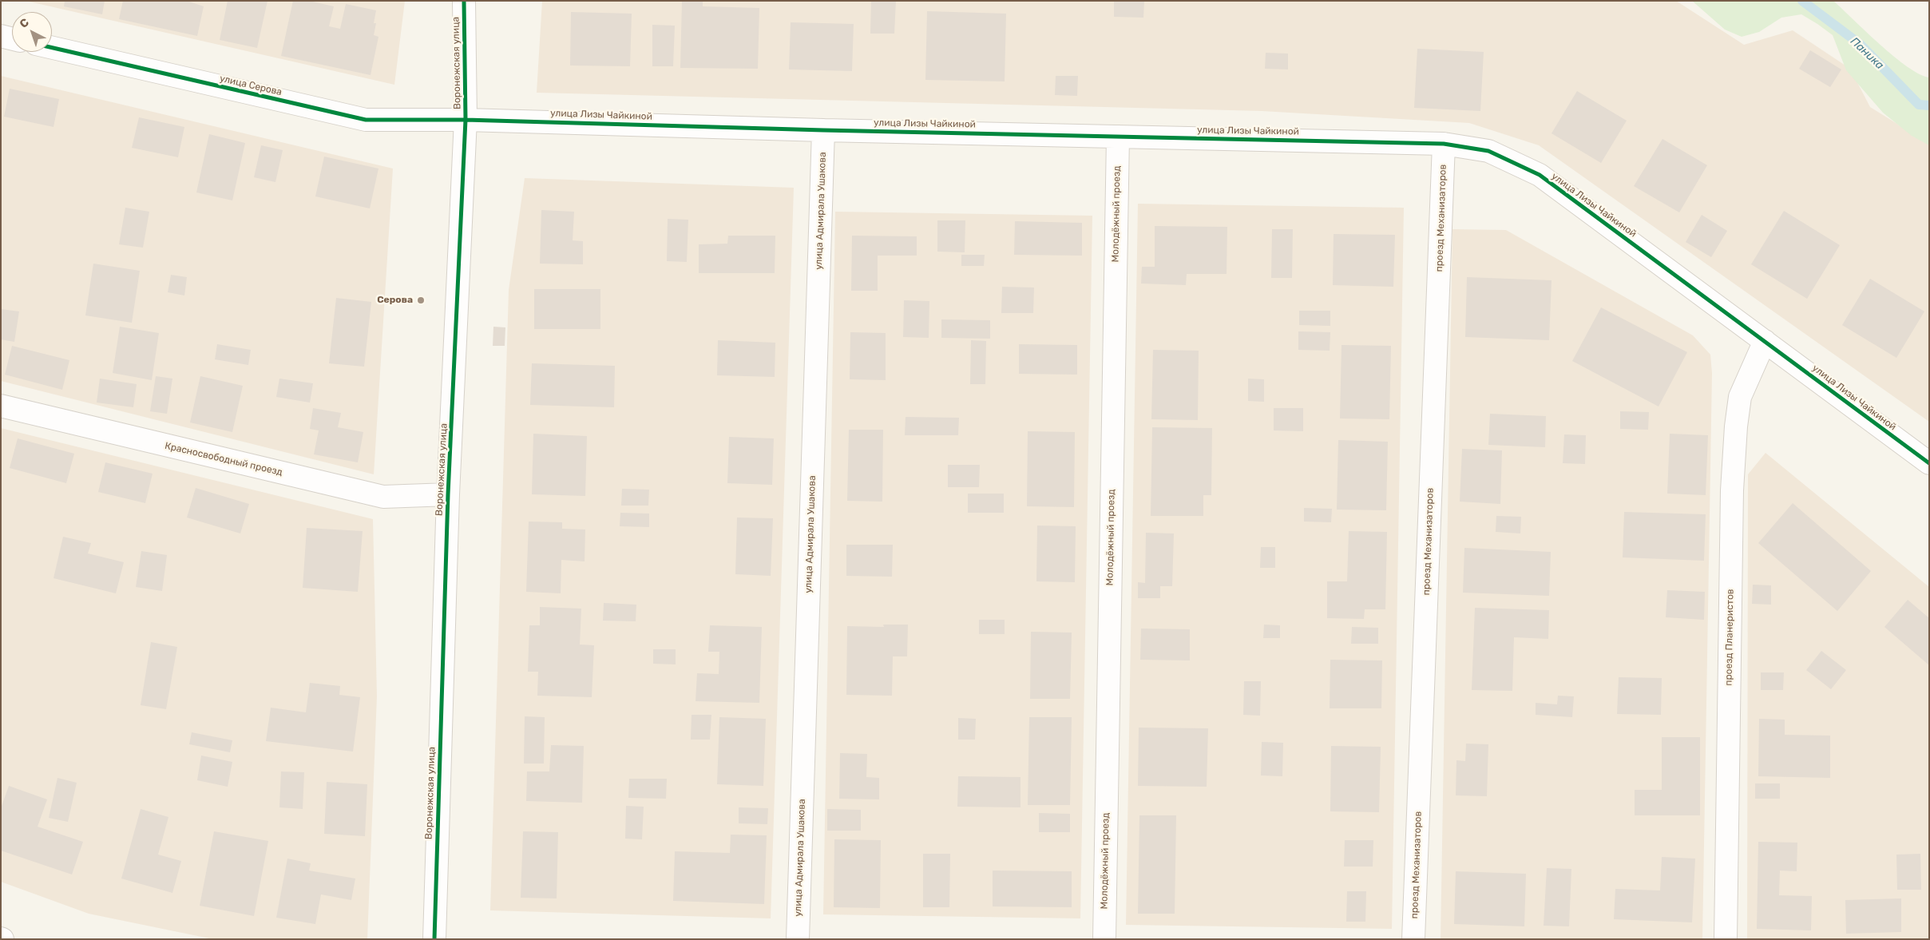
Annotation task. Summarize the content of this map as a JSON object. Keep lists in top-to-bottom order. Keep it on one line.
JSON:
{"streets":{"street":["Воронежская улица","улица Серова","улица Лизы Чайкиной","улица Адмирала Ушакова","Молодёжный проезд","проезд Механизаторов","Красносвободный проезд","проезд Планеристов"]},"crossings":[["Воронежская улица","улица Серова"],["Воронежская улица","улица Лизы Чайкиной"],["Воронежская улица","Красносвободный проезд"],["улица Серова","улица Лизы Чайкиной"],["улица Лизы Чайкиной","улица Адмирала Ушакова"],["улица Лизы Чайкиной","Молодёжный проезд"],["улица Лизы Чайкиной","проезд Механизаторов"],["улица Лизы Чайкиной","проезд Планеристов"]],"water":["Паника"],"places":["Серова"],"north":"top left"}
